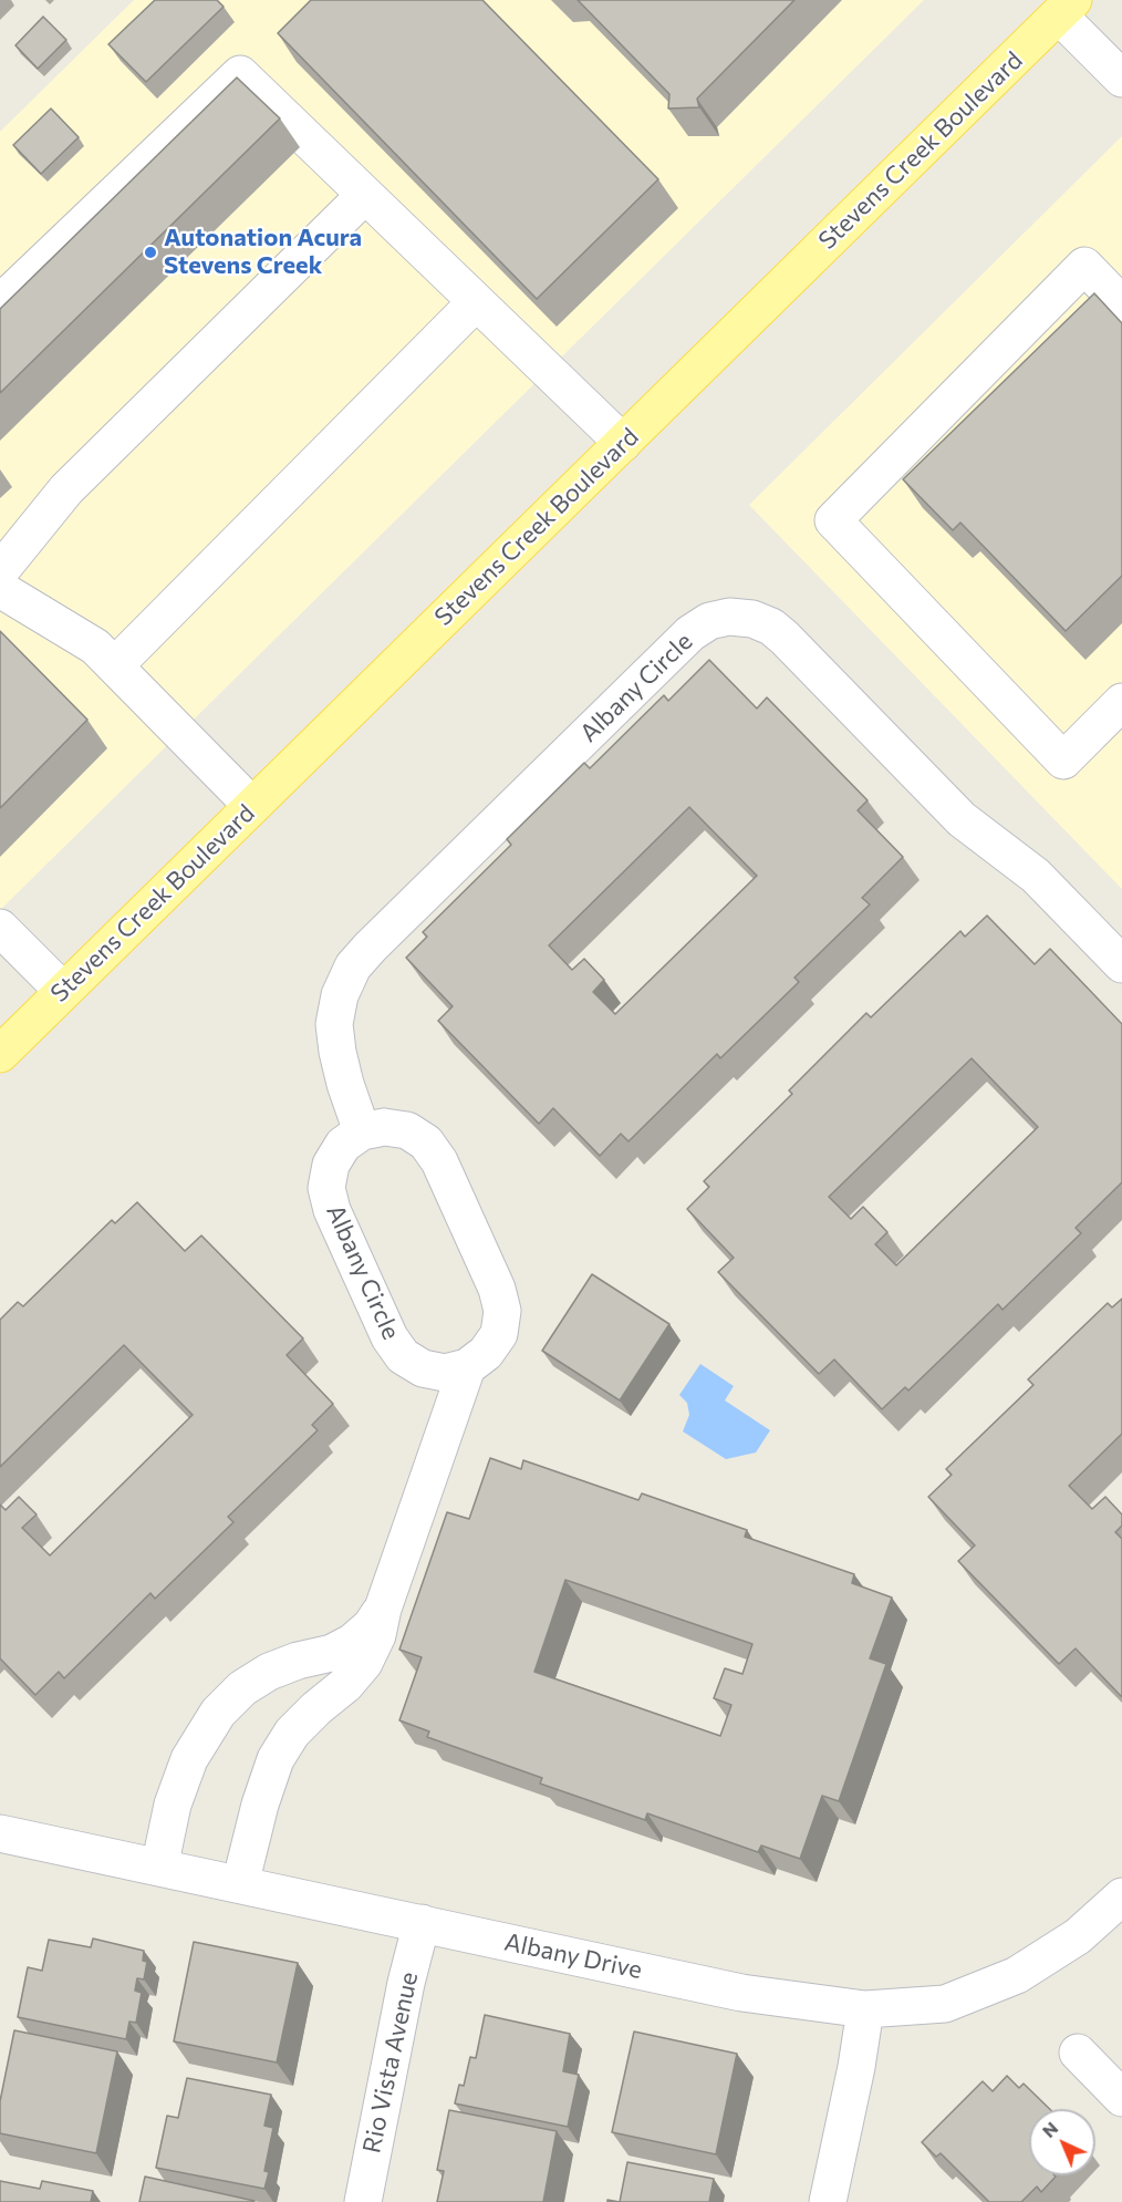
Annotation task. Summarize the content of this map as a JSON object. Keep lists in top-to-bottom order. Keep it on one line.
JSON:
{"streets":{"main road":["Stevens Creek Boulevard"],"street":["Albany Circle","Albany Drive","Rio Vista Avenue"]},"crossings":[["Albany Drive","Rio Vista Avenue"]],"places":["Autonation Acura Stevens Creek"],"north":"top left"}
